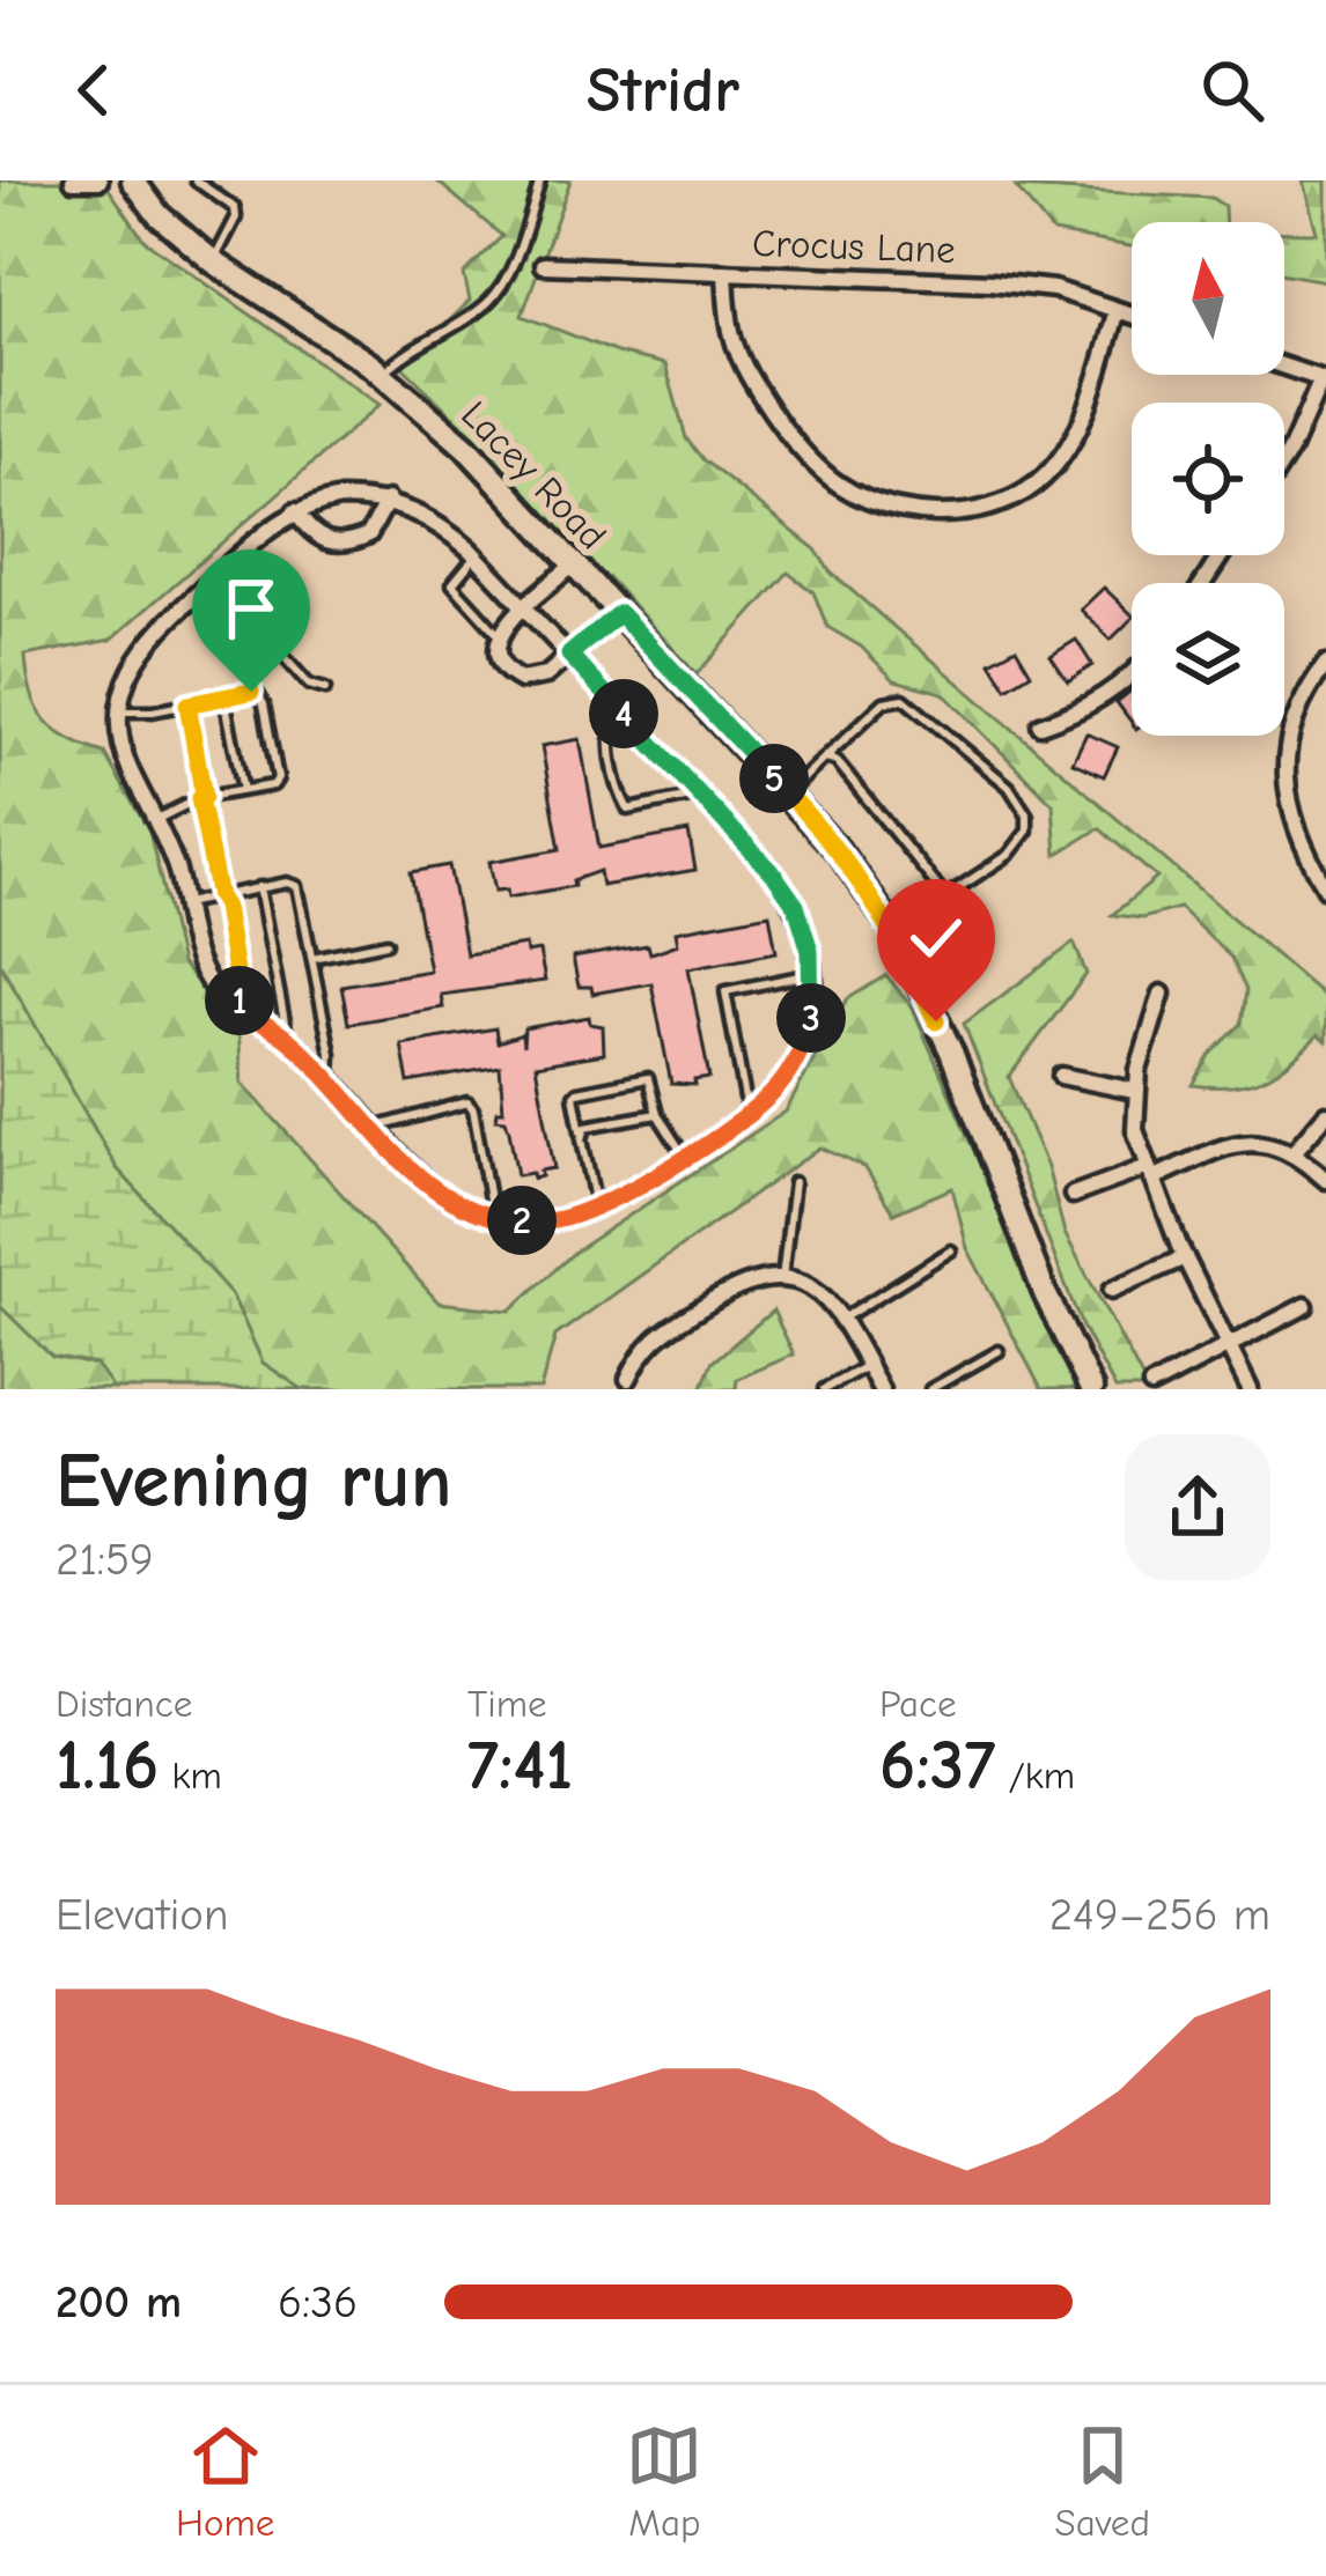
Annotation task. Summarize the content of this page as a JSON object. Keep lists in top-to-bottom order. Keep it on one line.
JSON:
{"streets":{"main road":["Lacey Road"],"street":["Crocus Lane"]},"north":"top","page":{"header":"Stridr","pins":["4","5","1","3","2"],"heading":["Evening run","21:59"],"stats":[["Distance","1.16 km"],["Time","7:41"],["Pace","6:37 /km"]],"chart":["Elevation","249–256 m"],"list":[{"name":"200 m","note":"6:36"}],"tabs":["Home","Map","Saved"]}}
